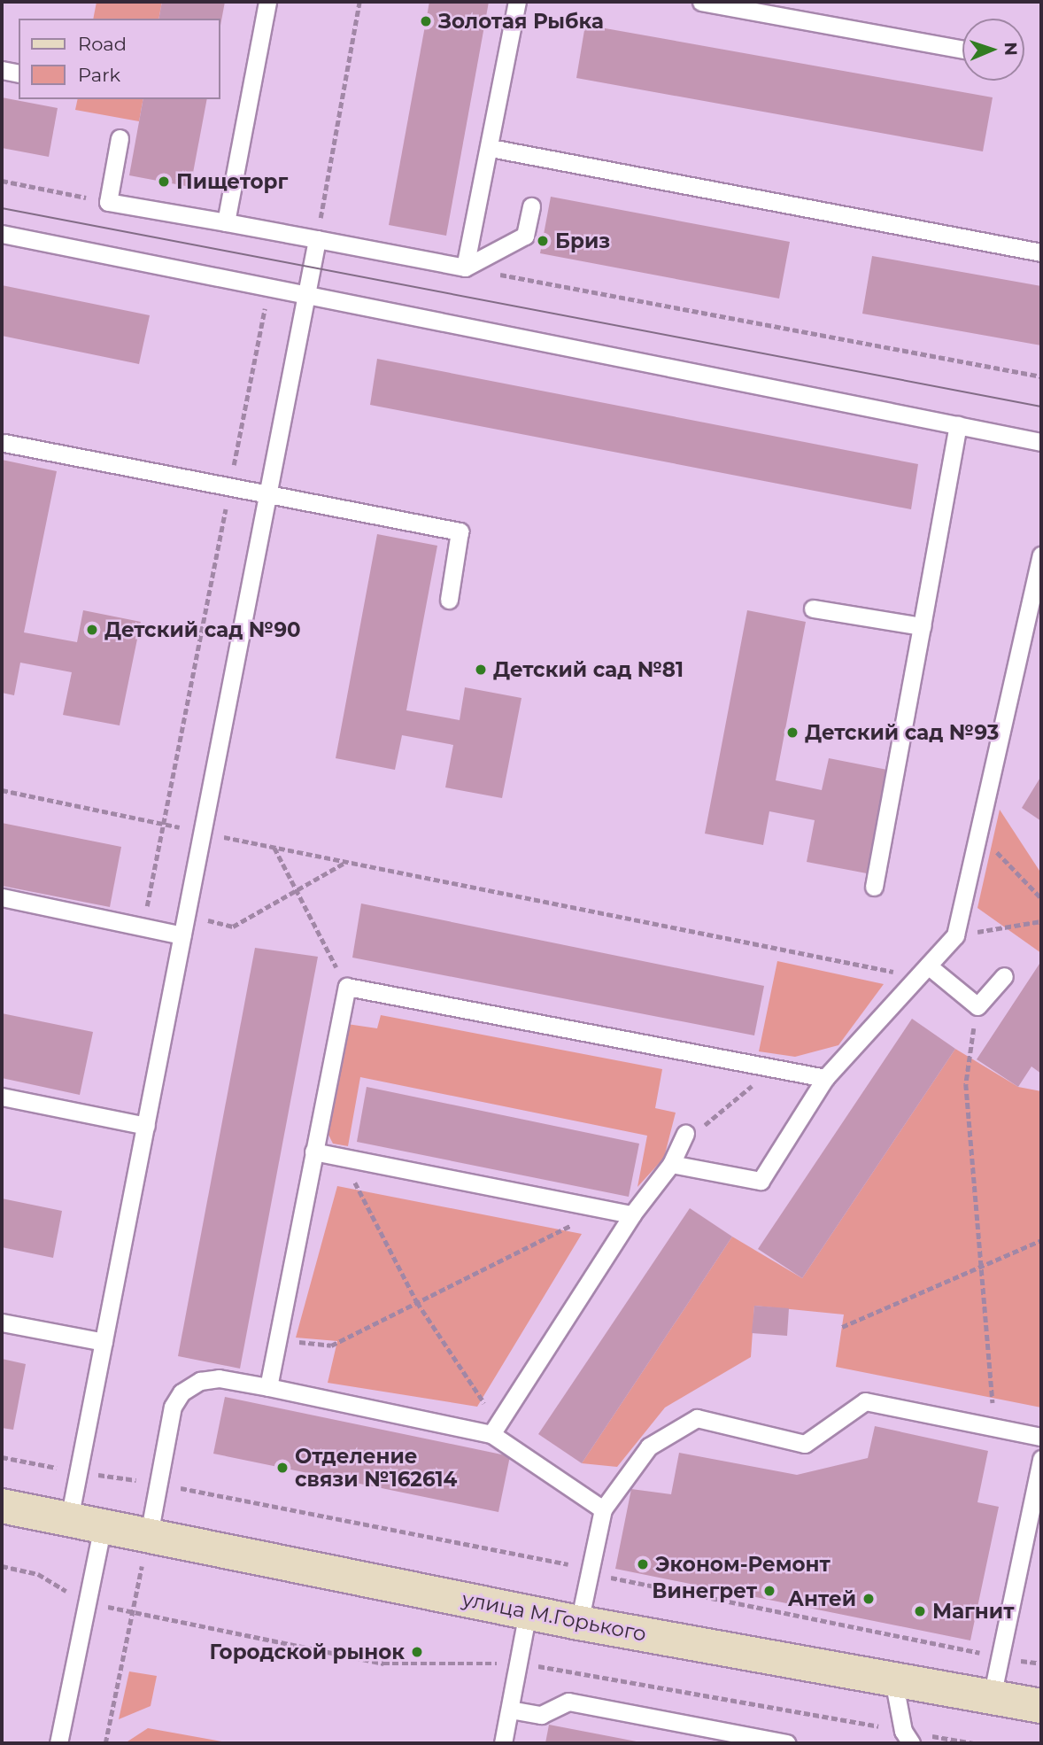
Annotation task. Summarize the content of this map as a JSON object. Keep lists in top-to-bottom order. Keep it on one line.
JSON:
{"streets":{"street":["улица М.Горького"]},"places":["Золотая Рыбка","Пищеторг","Бриз","Детский сад №90","Детский сад №81","Детский сад №93","Отделение связи №162614","Эконом-Ремонт","Винегрет","Антей","Магнит","Городской рынок"],"legend":["Road","Park"],"north":"right"}
